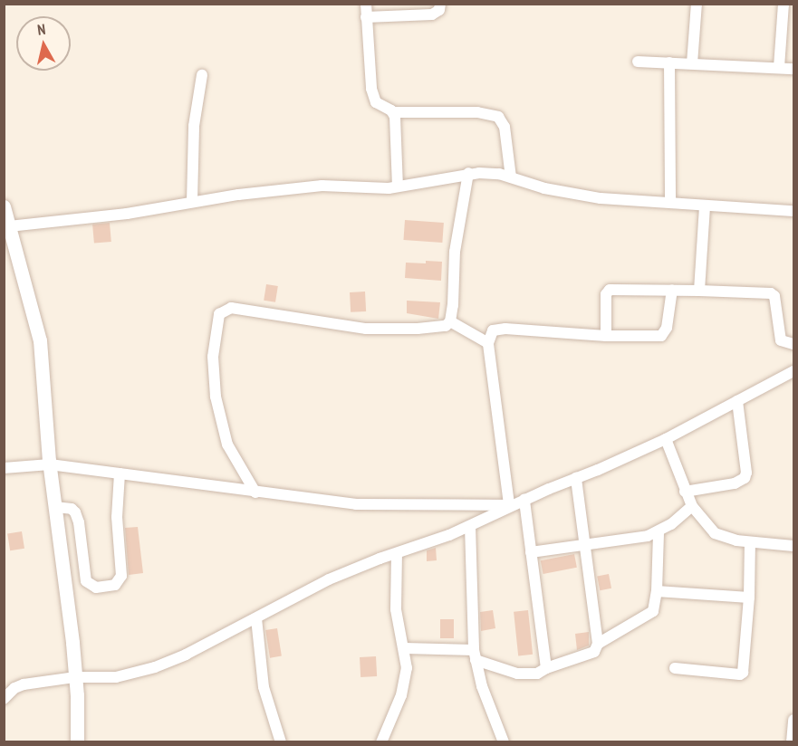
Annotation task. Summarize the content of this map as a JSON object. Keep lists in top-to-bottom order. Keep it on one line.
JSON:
{"north":"top"}
